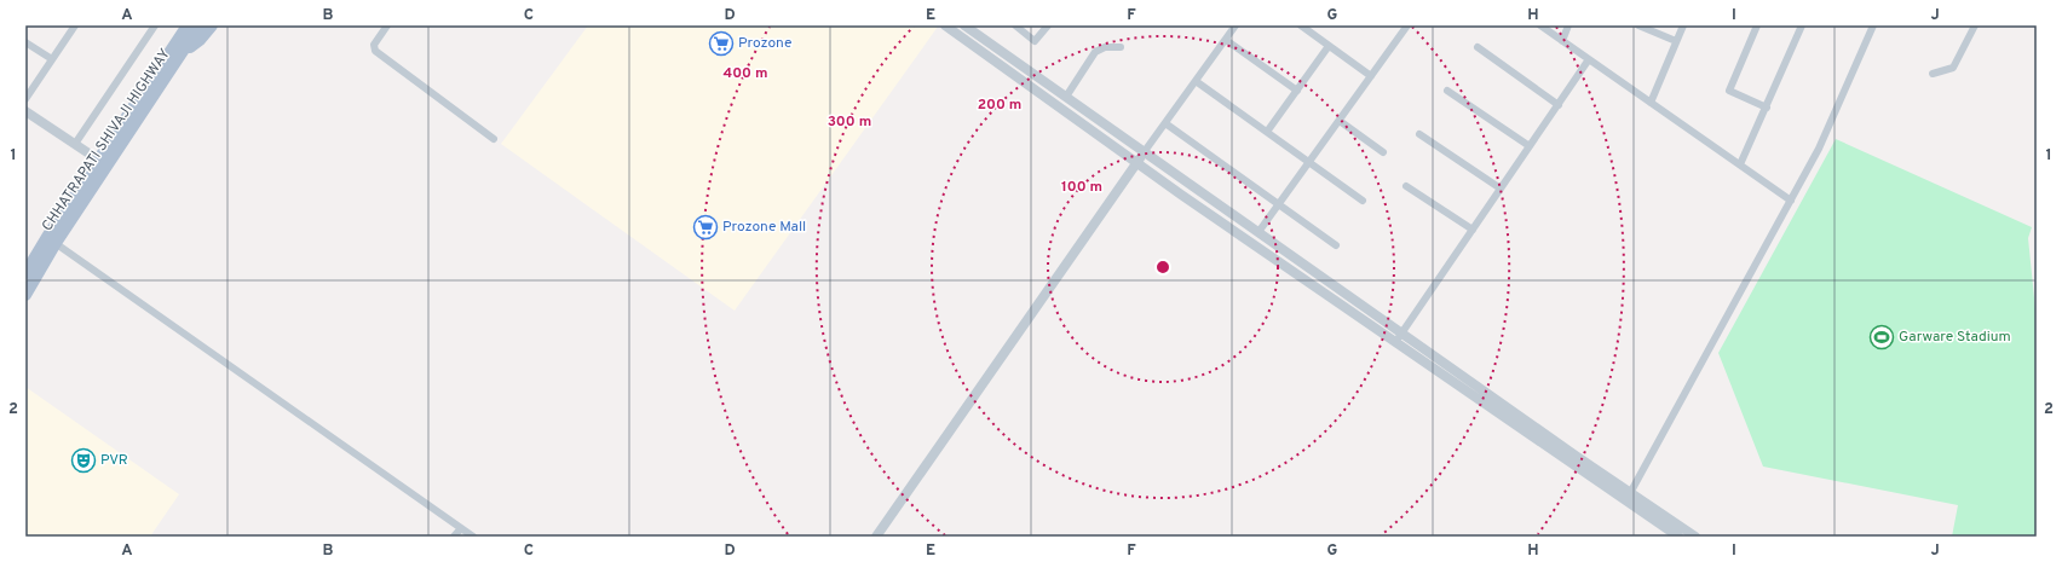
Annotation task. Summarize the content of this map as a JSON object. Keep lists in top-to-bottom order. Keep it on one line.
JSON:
{"streets":{"main road":["CHHATRAPATI SHIVAJI HIGHWAY"]},"places":{"supermarket":["Prozone","Prozone Mall"],"sports":["Garware Stadium"],"theatre":["PVR"]},"grid":{"columns":["A","B","C","D","E","F","G","H","I","J"],"rows":["1","2"]},"rings":["400 m","200 m","300 m","100 m"]}
